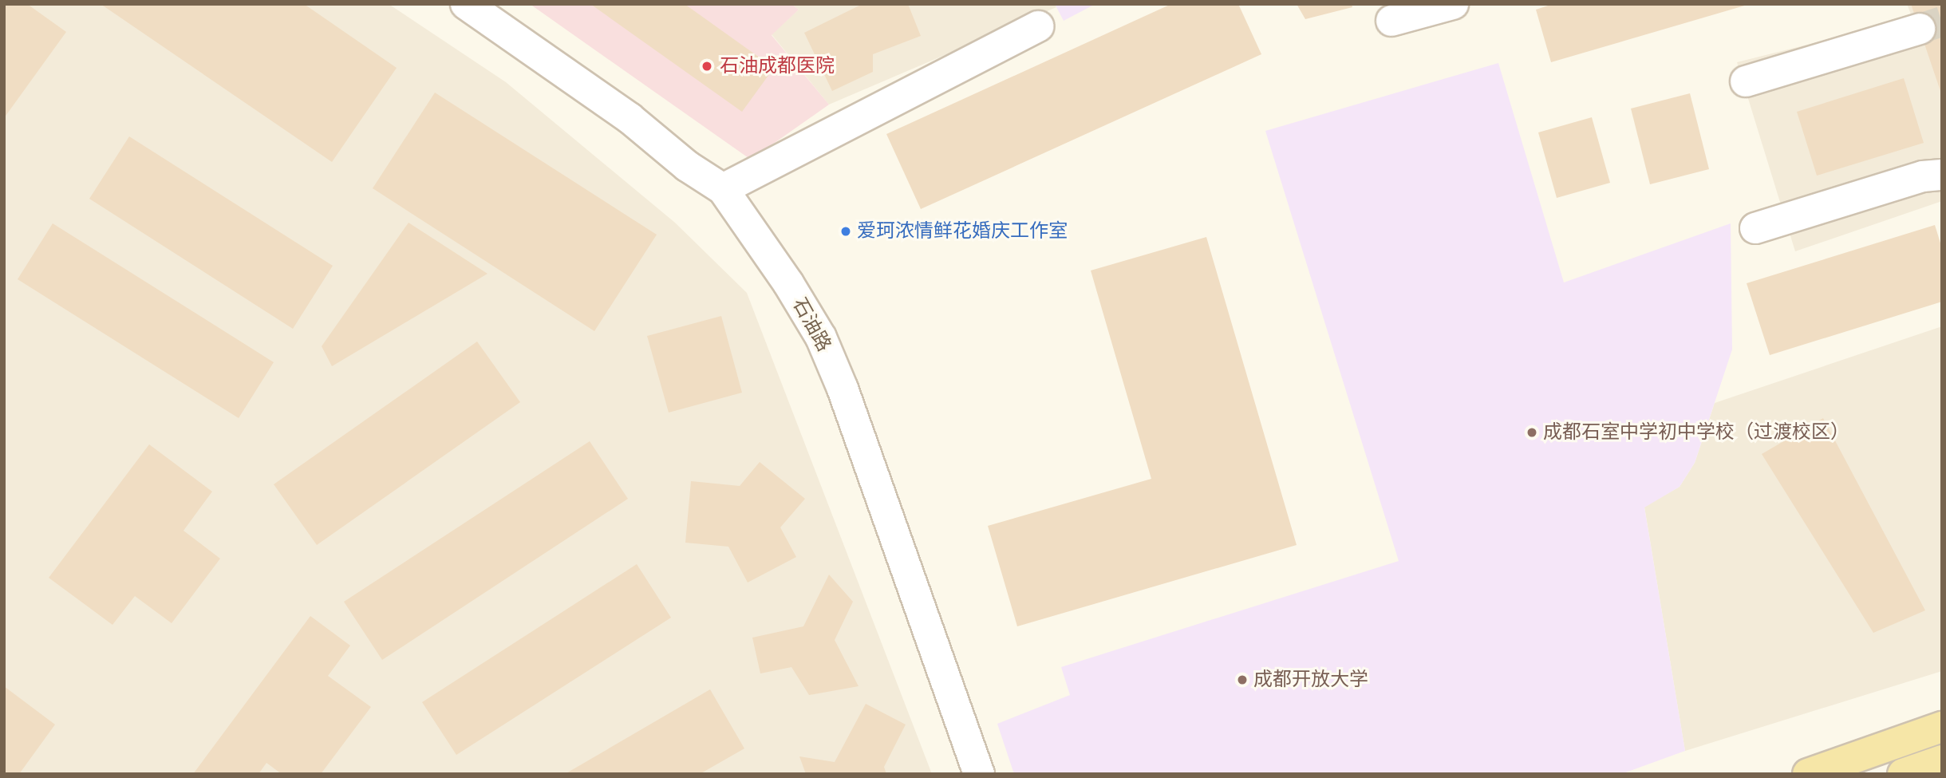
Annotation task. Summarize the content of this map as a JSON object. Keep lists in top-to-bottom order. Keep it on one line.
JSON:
{"streets":{"street":["石油路"]},"places":["石油成都医院","爱珂浓情鲜花婚庆工作室","成都石室中学初中学校（过渡校区）","成都开放大学"]}
